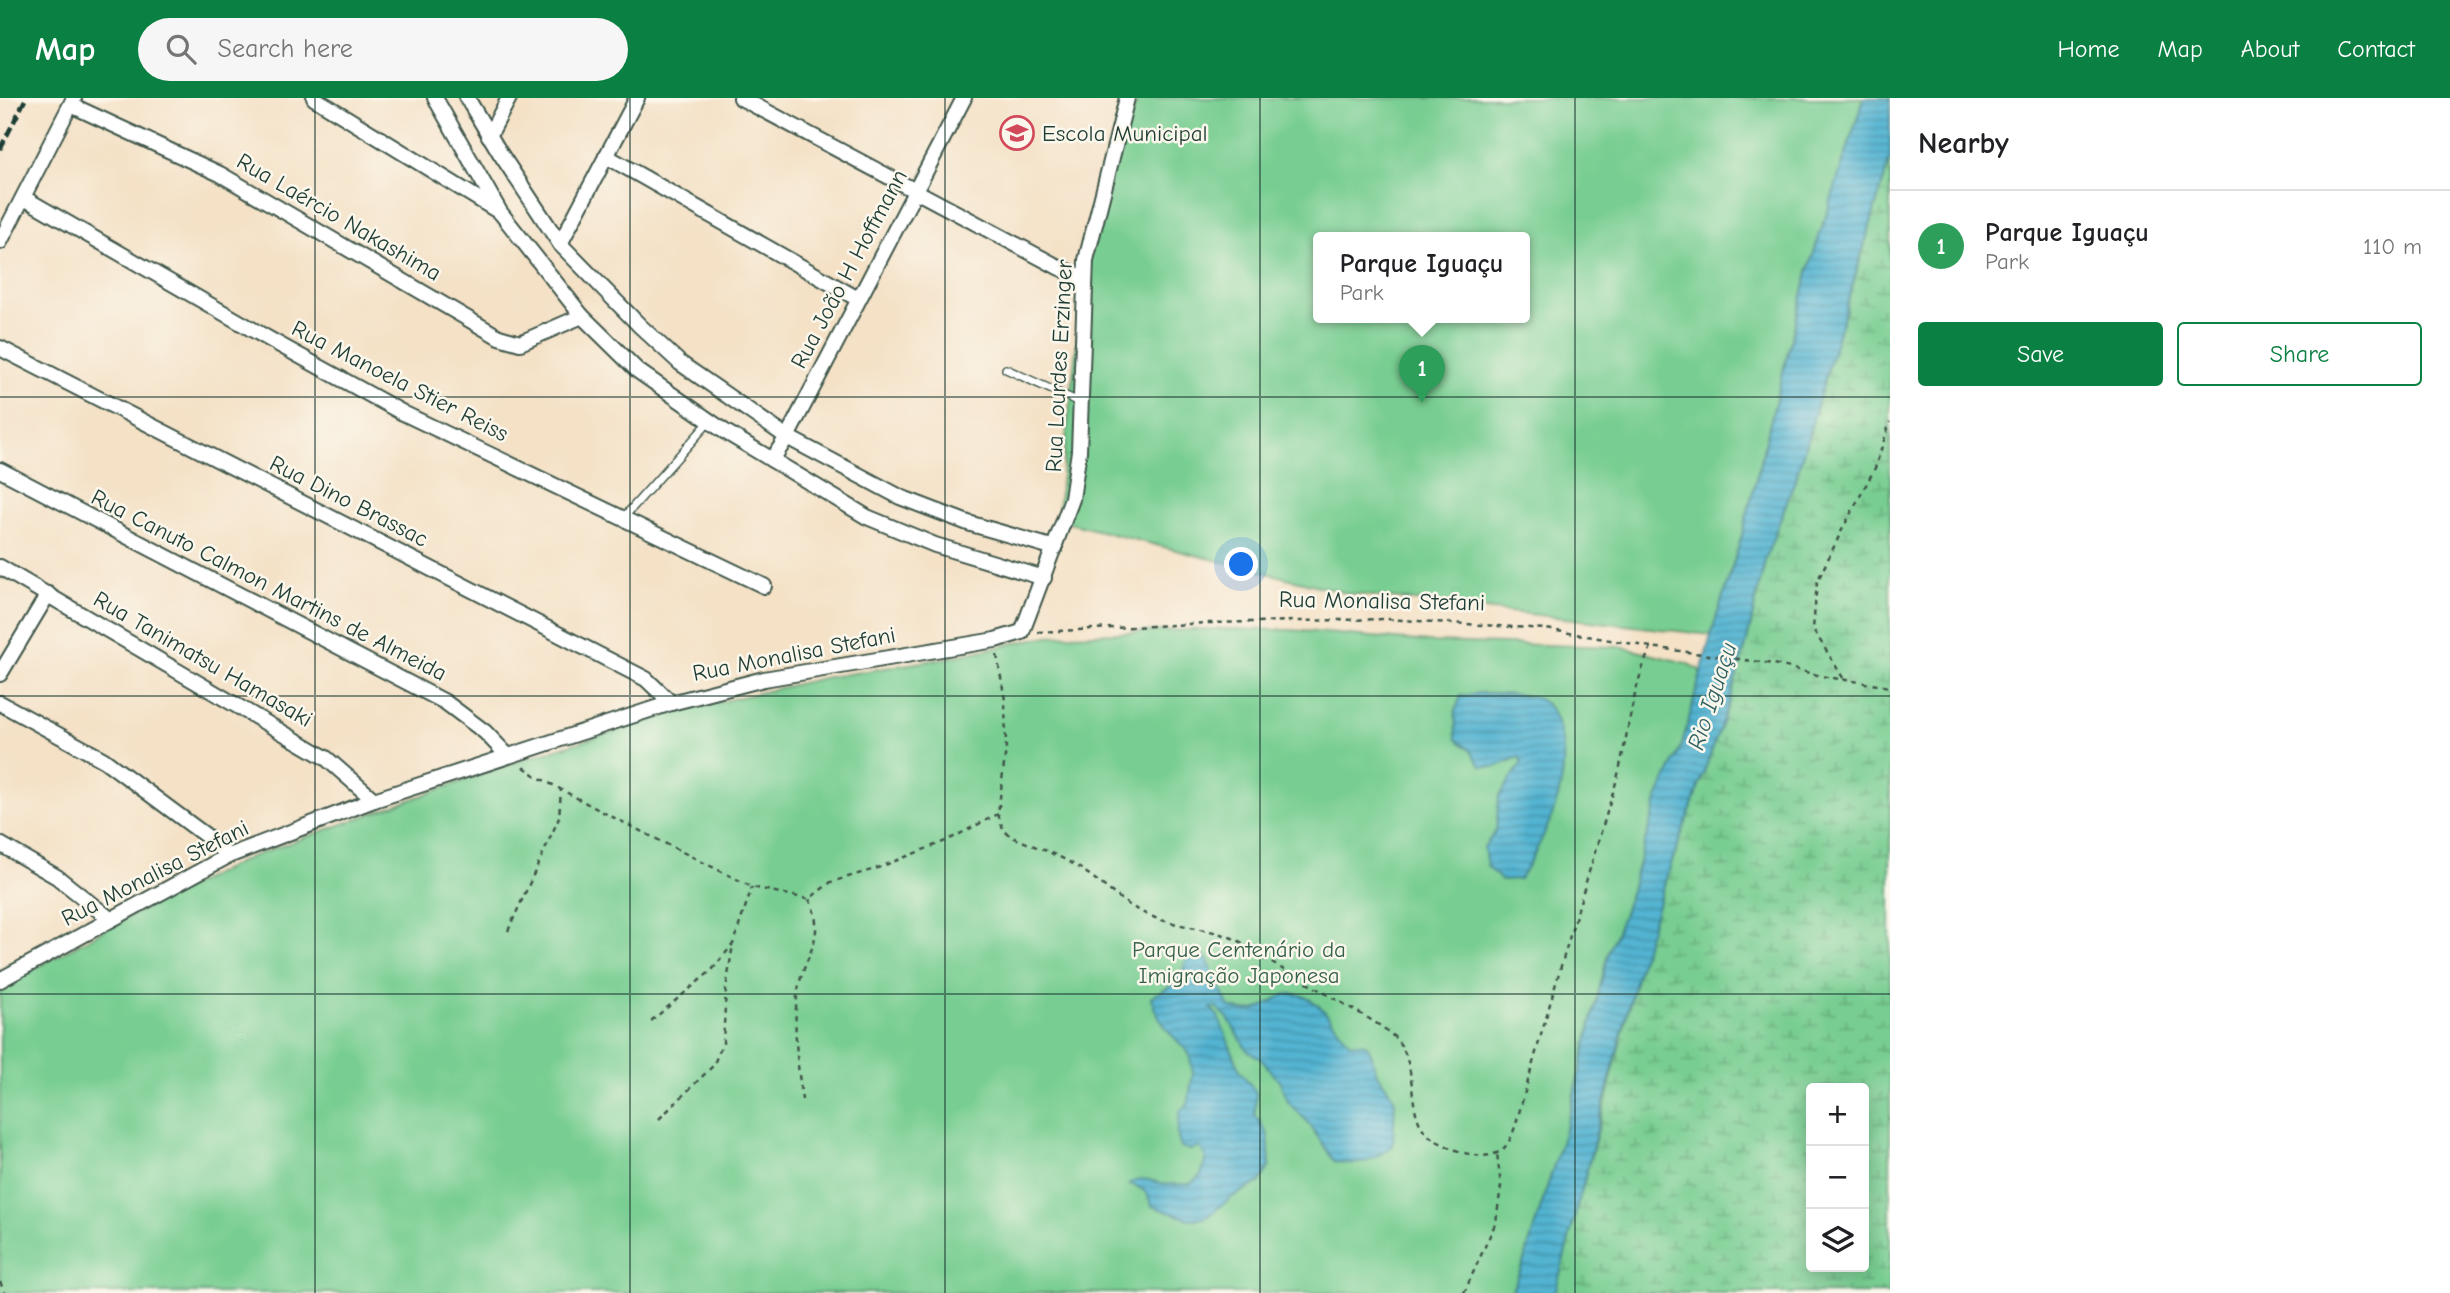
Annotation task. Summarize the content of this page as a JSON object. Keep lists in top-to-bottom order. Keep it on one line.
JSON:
{"streets":{"street":["Rua Laércio Nakashima","Rua João H Hoffmann","Rua Lourdes Erzinger","Rua Manoela Stier Reiss","Rua Dino Brassac","Rua Canuto Calmon Martins de Almeida","Rua Monalisa Stefani","Rua Tanimatsu Hamasaki"]},"crossings":[["Rua Lourdes Erzinger","Rua Monalisa Stefani"],["Rua Dino Brassac","Rua Monalisa Stefani"],["Rua Canuto Calmon Martins de Almeida","Rua Monalisa Stefani"],["Rua Monalisa Stefani","Rua Tanimatsu Hamasaki"]],"water":["Rio Iguaçu"],"parks":["Parque Centenário da Imigração Japonesa"],"places":{"school or university":["Escola Municipal"]},"page":{"header":"Map","search":"Search here","nav":["Home","Map","About","Contact"],"heading":"Nearby","list":[{"mark":"1","name":"Parque Iguaçu","note":"Park","value":"110 m"}],"popup":["Parque Iguaçu","Park"],"buttons":["Save","Share"],"pins":"1","map_buttons":["+","−"]}}
